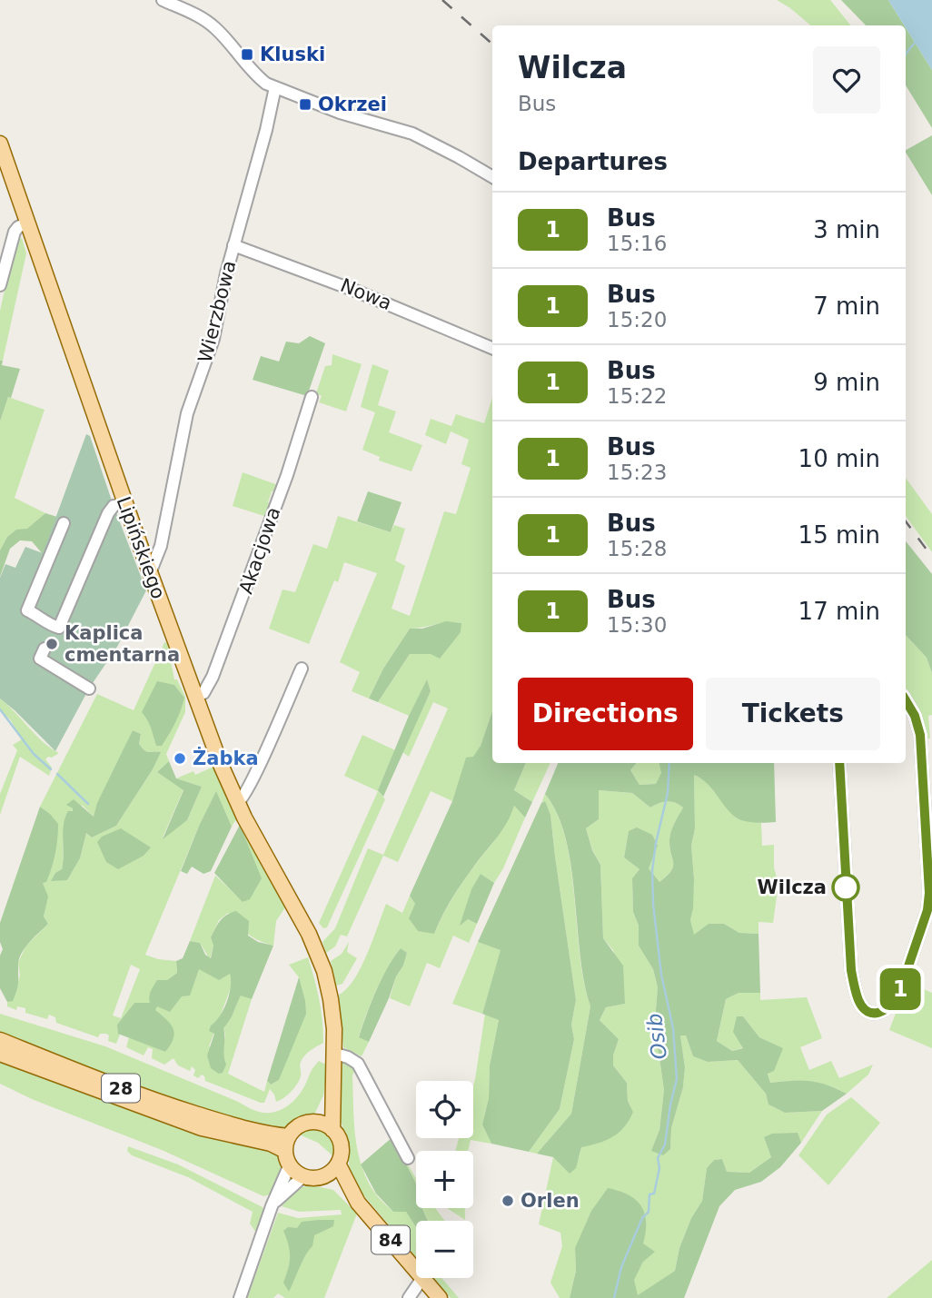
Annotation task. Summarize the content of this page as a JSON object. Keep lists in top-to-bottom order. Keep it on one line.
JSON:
{"streets":{"main road":["Lipińskiego","28","84"],"street":["Nowa","Wierzbowa","Akacjowa"]},"crossings":[["Nowa","Wierzbowa"],["Wierzbowa","Lipińskiego"],["Lipińskiego","Akacjowa"],["Lipińskiego","28"],["Lipińskiego","84"],["28","84"]],"water":["Osib"],"places":{"transit":["Kluski","Okrzei"],"other":["Kaplica cmentarna","Żabka","Wilcza","Orlen"]},"lines":["bus line 1"],"page":{"on_map":"1","heading":[["Wilcza","Bus"],"Departures"],"list":[{"mark":"1","name":"Bus","note":"15:16","value":"3 min"},{"mark":"1","name":"Bus","note":"15:20","value":"7 min"},{"mark":"1","name":"Bus","note":"15:22","value":"9 min"},{"mark":"1","name":"Bus","note":"15:23","value":"10 min"},{"mark":"1","name":"Bus","note":"15:28","value":"15 min"},{"mark":"1","name":"Bus","note":"15:30","value":"17 min"}],"buttons":["Directions","Tickets"],"map_buttons":["+","−"]}}
